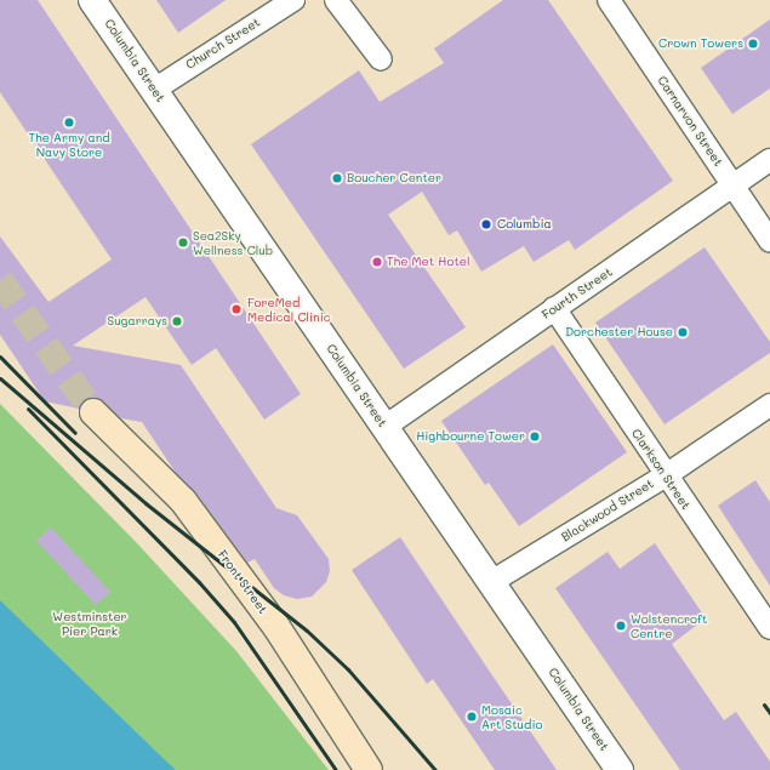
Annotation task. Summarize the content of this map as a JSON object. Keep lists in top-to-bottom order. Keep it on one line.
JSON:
{"streets":{"main road":["Front Street"],"street":["Church Street","Columbia Street","Carnarvon Street","Fourth Street","Clarkson Street","Blackwood Street"]},"crossings":[["Church Street","Columbia Street"],["Columbia Street","Fourth Street"],["Columbia Street","Blackwood Street"],["Carnarvon Street","Fourth Street"],["Fourth Street","Clarkson Street"],["Clarkson Street","Blackwood Street"]],"parks":["Westminster Pier Park"],"places":["Crown Towers","The Army and Navy Store","Boucher Center","Columbia","Sea2Sky Wellness Club","The Met Hotel","ForeMed Medical Clinic","Sugarrays","Dorchester House","Highbourne Tower","Wolstencroft Centre","Mosaic Art Studio"]}
